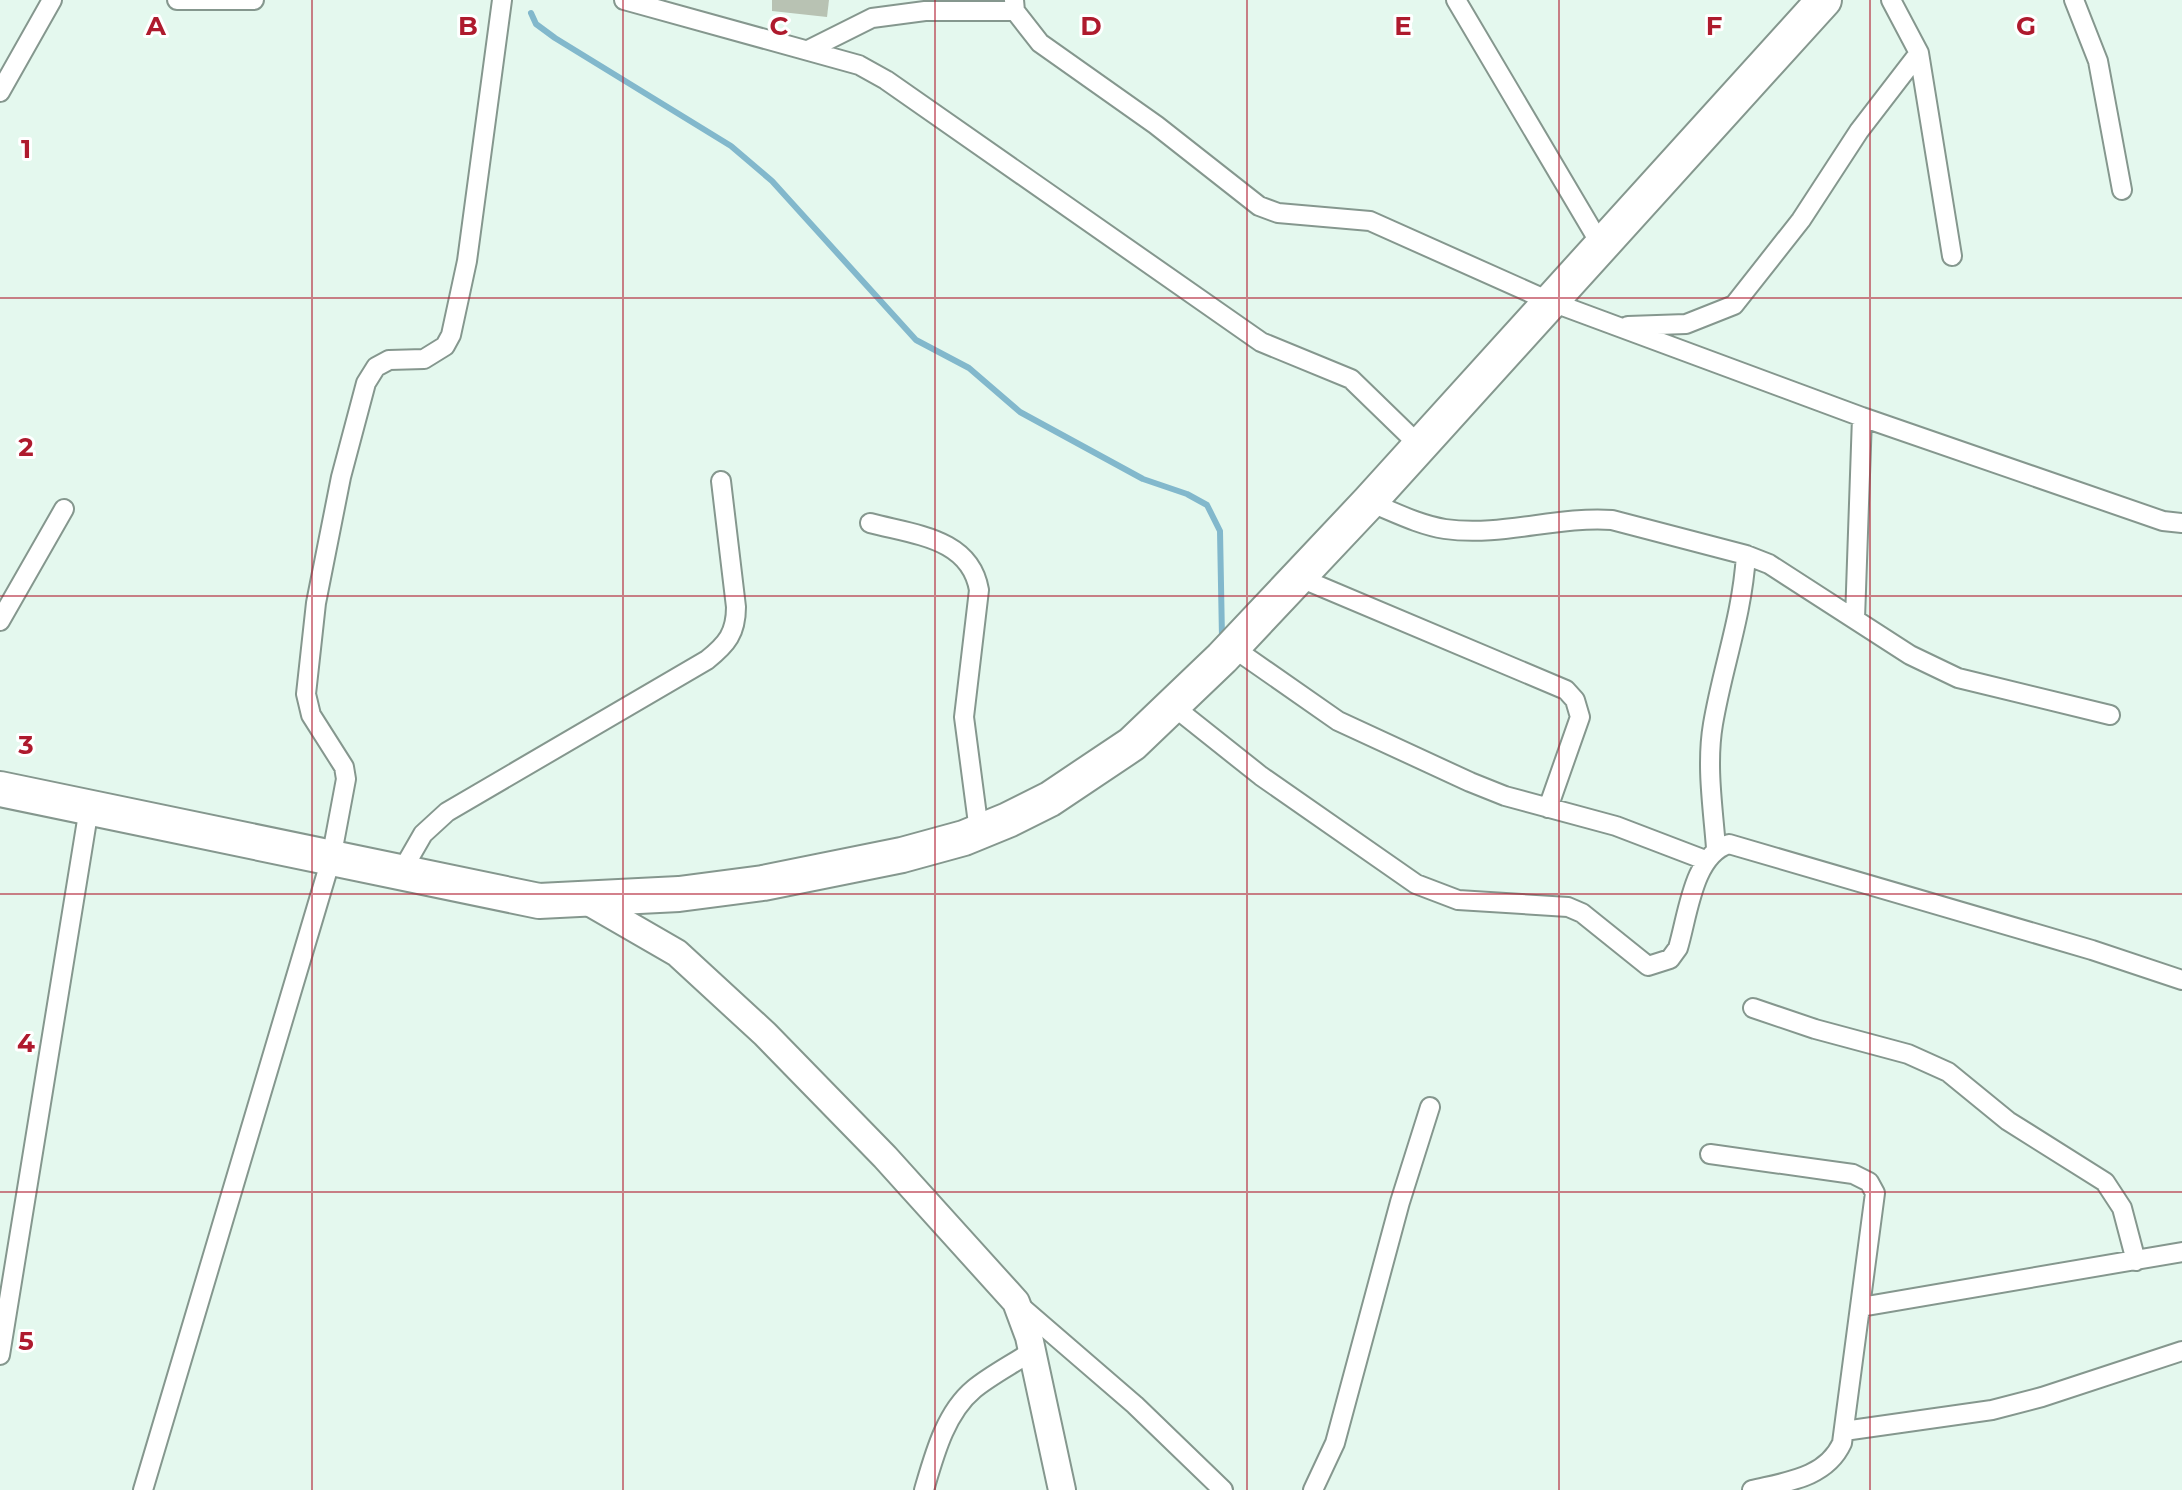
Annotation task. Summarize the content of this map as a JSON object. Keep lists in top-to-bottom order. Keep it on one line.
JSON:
{"grid":{"columns":["A","B","C","D","E","F","G"],"rows":["1","2","3","4","5"]}}
